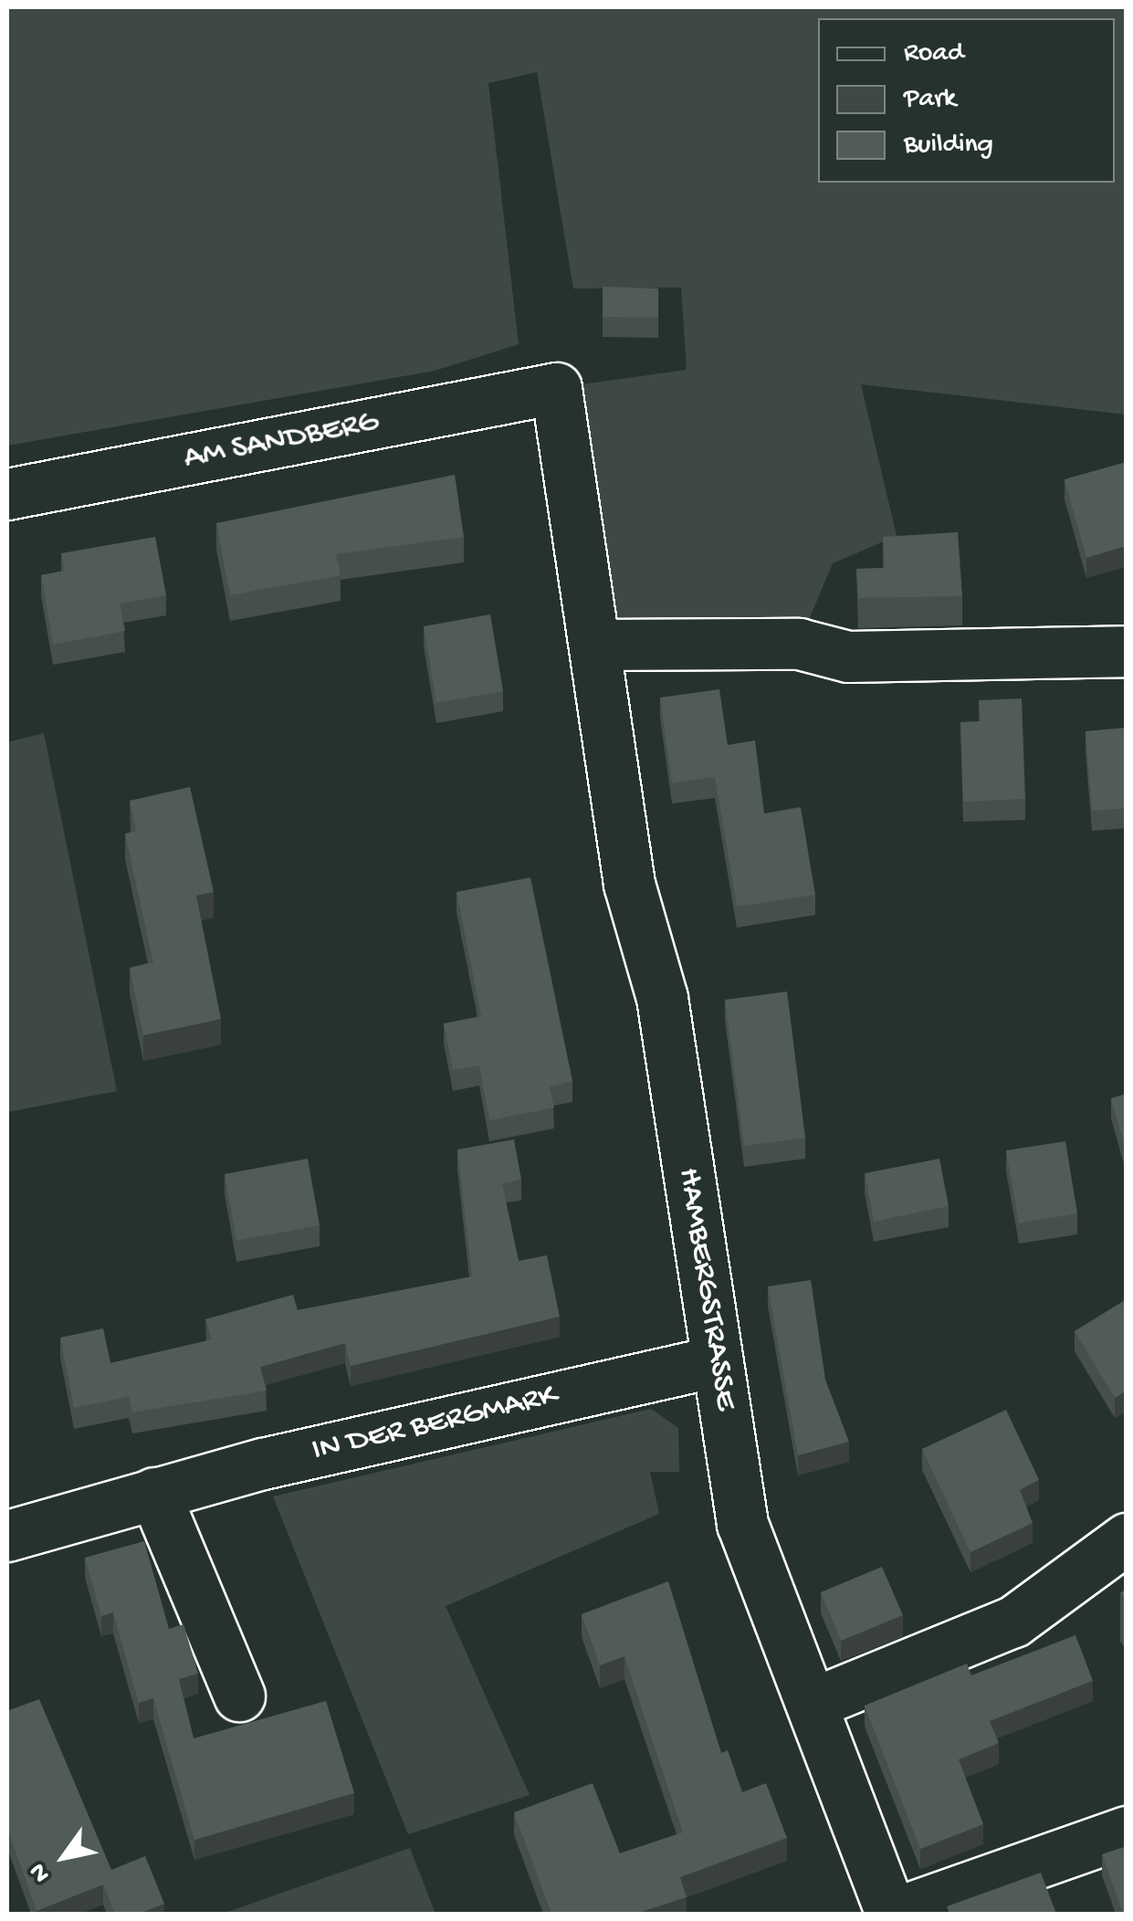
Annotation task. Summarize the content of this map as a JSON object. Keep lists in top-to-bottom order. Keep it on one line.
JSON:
{"streets":{"street":["AM SANDBERG","HAMBERGSTRASSE","IN DER BERGMARK"]},"crossings":[["AM SANDBERG","HAMBERGSTRASSE"],["HAMBERGSTRASSE","IN DER BERGMARK"]],"legend":["Road","Park","Building"],"north":"bottom left"}
